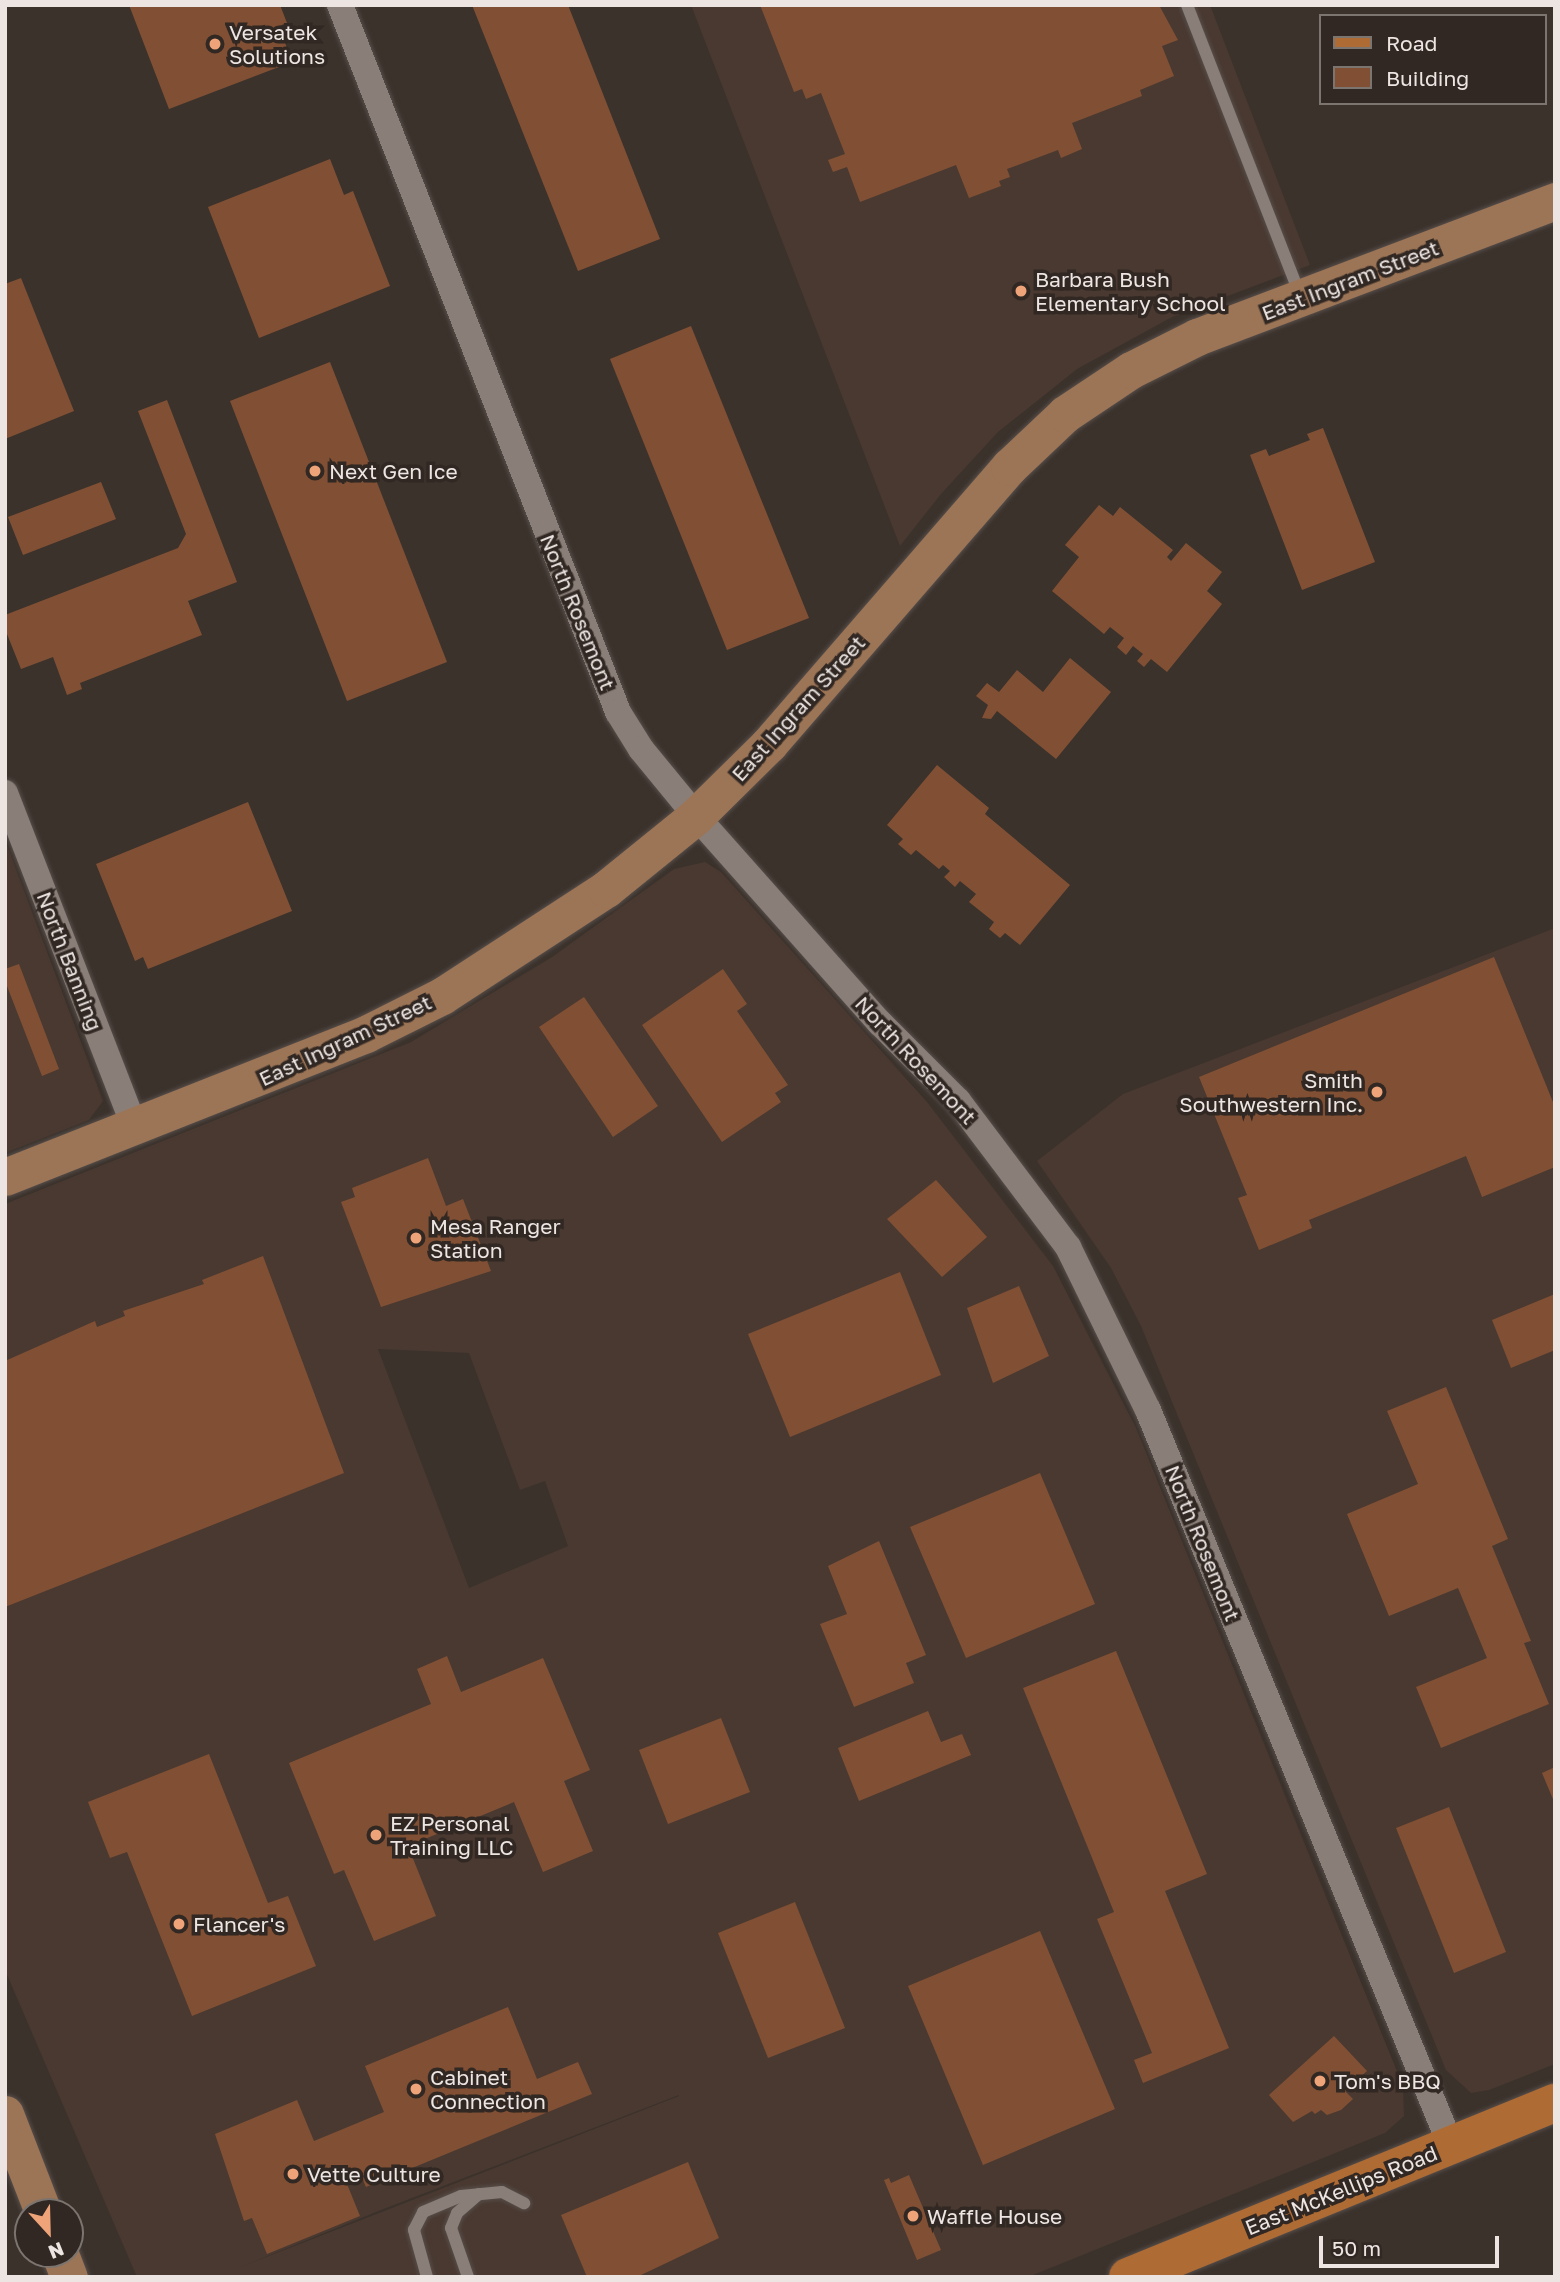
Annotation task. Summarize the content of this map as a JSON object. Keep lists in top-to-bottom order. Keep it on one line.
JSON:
{"streets":{"main road":["East McKellips Road"],"street":["East Ingram Street","North Rosemont","North Banning"]},"crossings":[["East Ingram Street","North Rosemont"],["East Ingram Street","North Banning"],["North Rosemont","East McKellips Road"]],"places":["Versatek Solutions","Barbara Bush Elementary School","Next Gen Ice","Smith Southwestern Inc.","Mesa Ranger Station","EZ Personal Training LLC","Flancer's","Tom's BBQ","Cabinet Connection","Vette Culture","Waffle House"],"legend":["Road","Building"],"scale_bar":"50 m","north":"bottom"}
